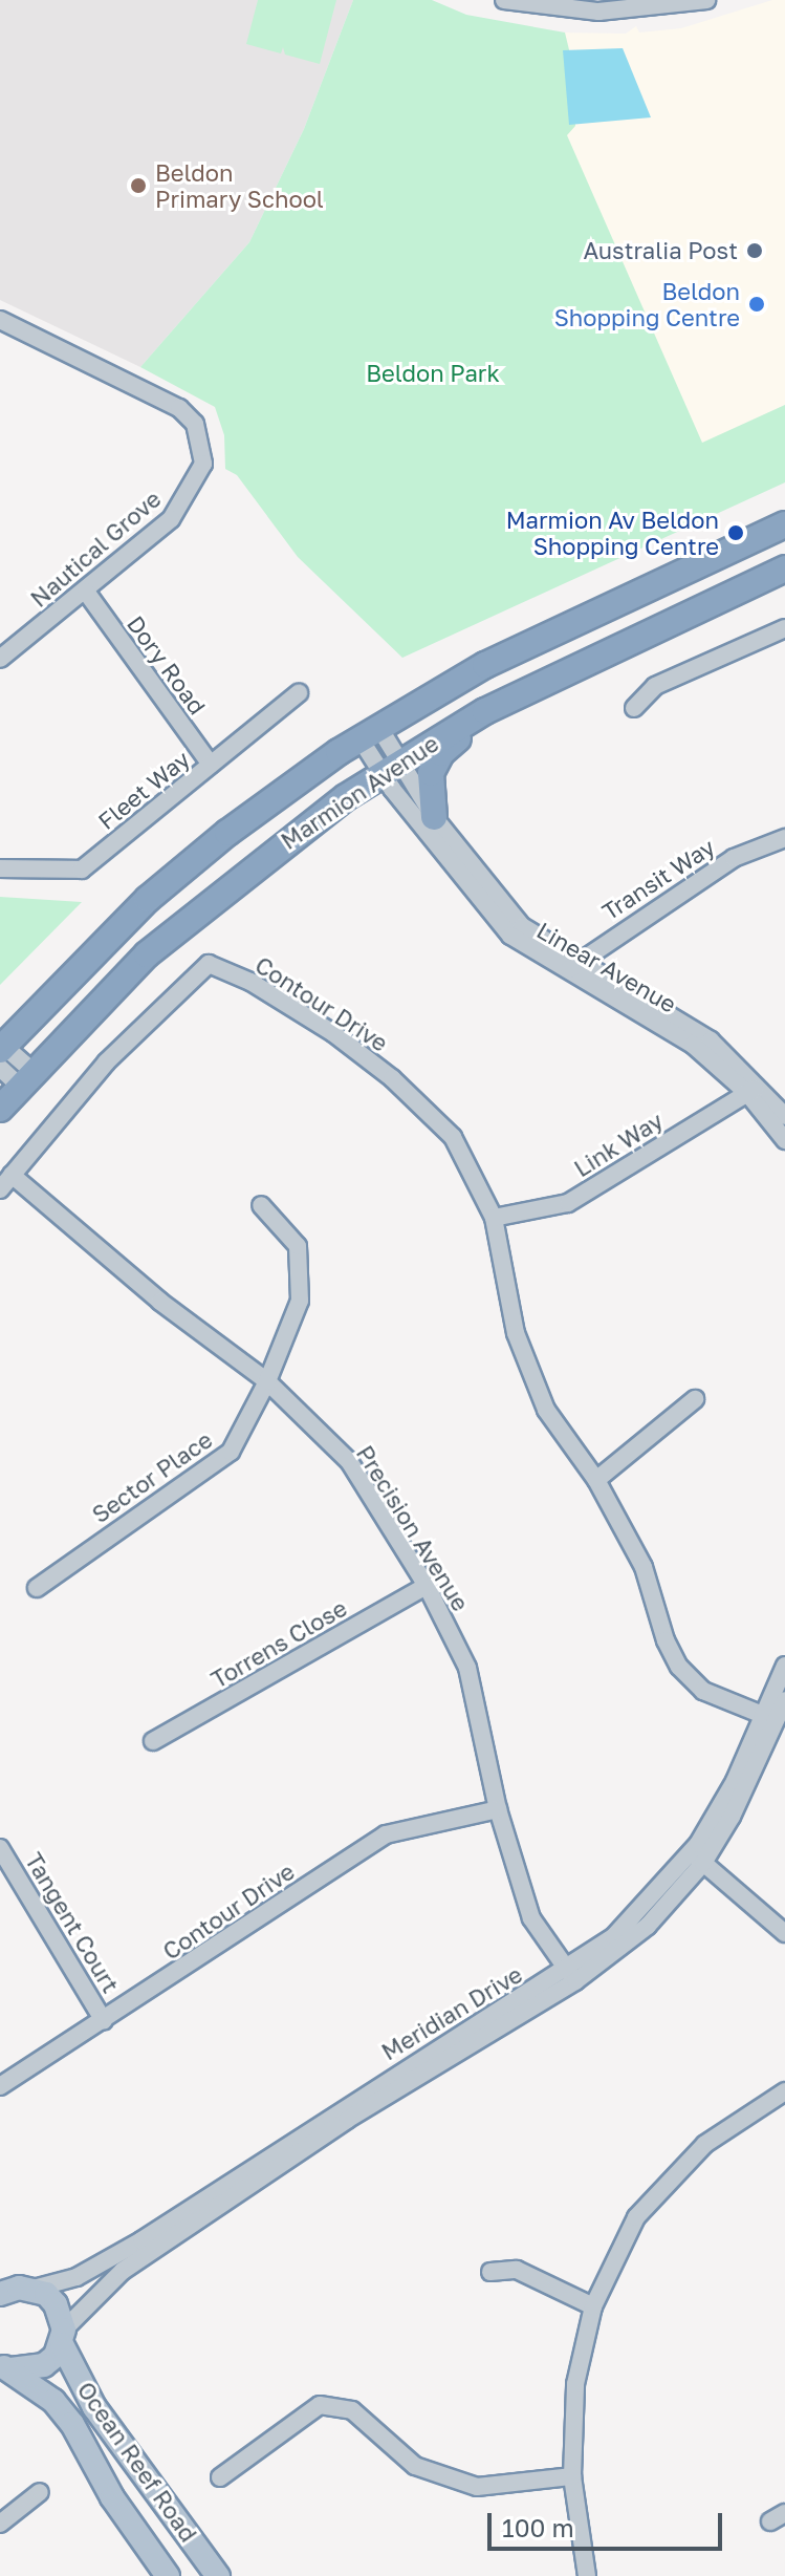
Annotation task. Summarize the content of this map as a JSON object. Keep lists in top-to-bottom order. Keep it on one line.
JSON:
{"streets":{"highway":["Marmion Avenue"],"main road":["Ocean Reef Road"],"street":["Nautical Grove","Dory Road","Fleet Way","Transit Way","Linear Avenue","Contour Drive","Link Way","Sector Place","Precision Avenue","Torrens Close","Tangent Court","Meridian Drive"]},"crossings":[["Nautical Grove","Dory Road"],["Dory Road","Fleet Way"],["Marmion Avenue","Linear Avenue"],["Transit Way","Linear Avenue"],["Linear Avenue","Link Way"],["Contour Drive","Link Way"],["Contour Drive","Precision Avenue"],["Contour Drive","Tangent Court"],["Contour Drive","Meridian Drive"],["Sector Place","Precision Avenue"],["Precision Avenue","Torrens Close"],["Precision Avenue","Meridian Drive"],["Meridian Drive","Ocean Reef Road"]],"parks":["Beldon Park"],"places":["Beldon Primary School","Australia Post","Beldon Shopping Centre","Marmion Av Beldon Shopping Centre"],"scale_bar":"100 m"}
